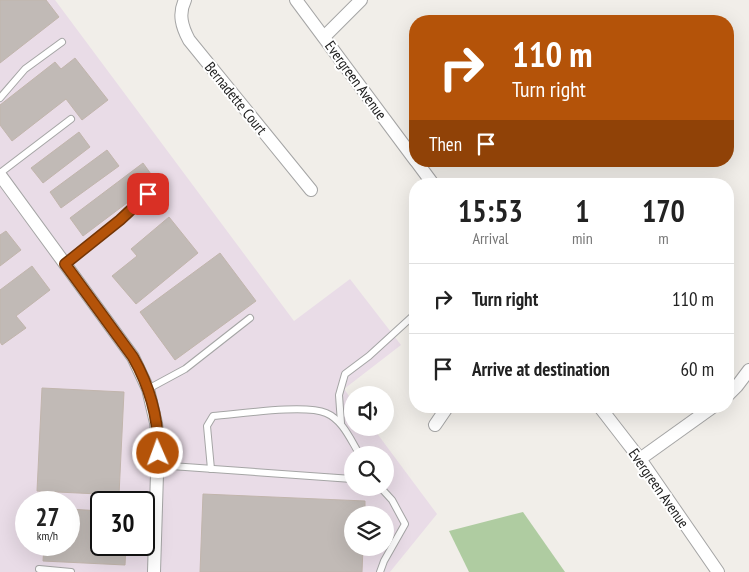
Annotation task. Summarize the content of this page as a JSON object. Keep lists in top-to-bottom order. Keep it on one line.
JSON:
{"streets":{"street":["Evergreen Avenue","Bernadette Court"]},"page":{"turn":["110 m","Turn right"],"then":"Then","eta":["15:53","Arrival","1","min","170","m"],"list":[{"name":"Turn right","value":"110 m"},{"name":"Arrive at destination","value":"60 m"}],"speed":"27 km/h","limit":"30"}}
